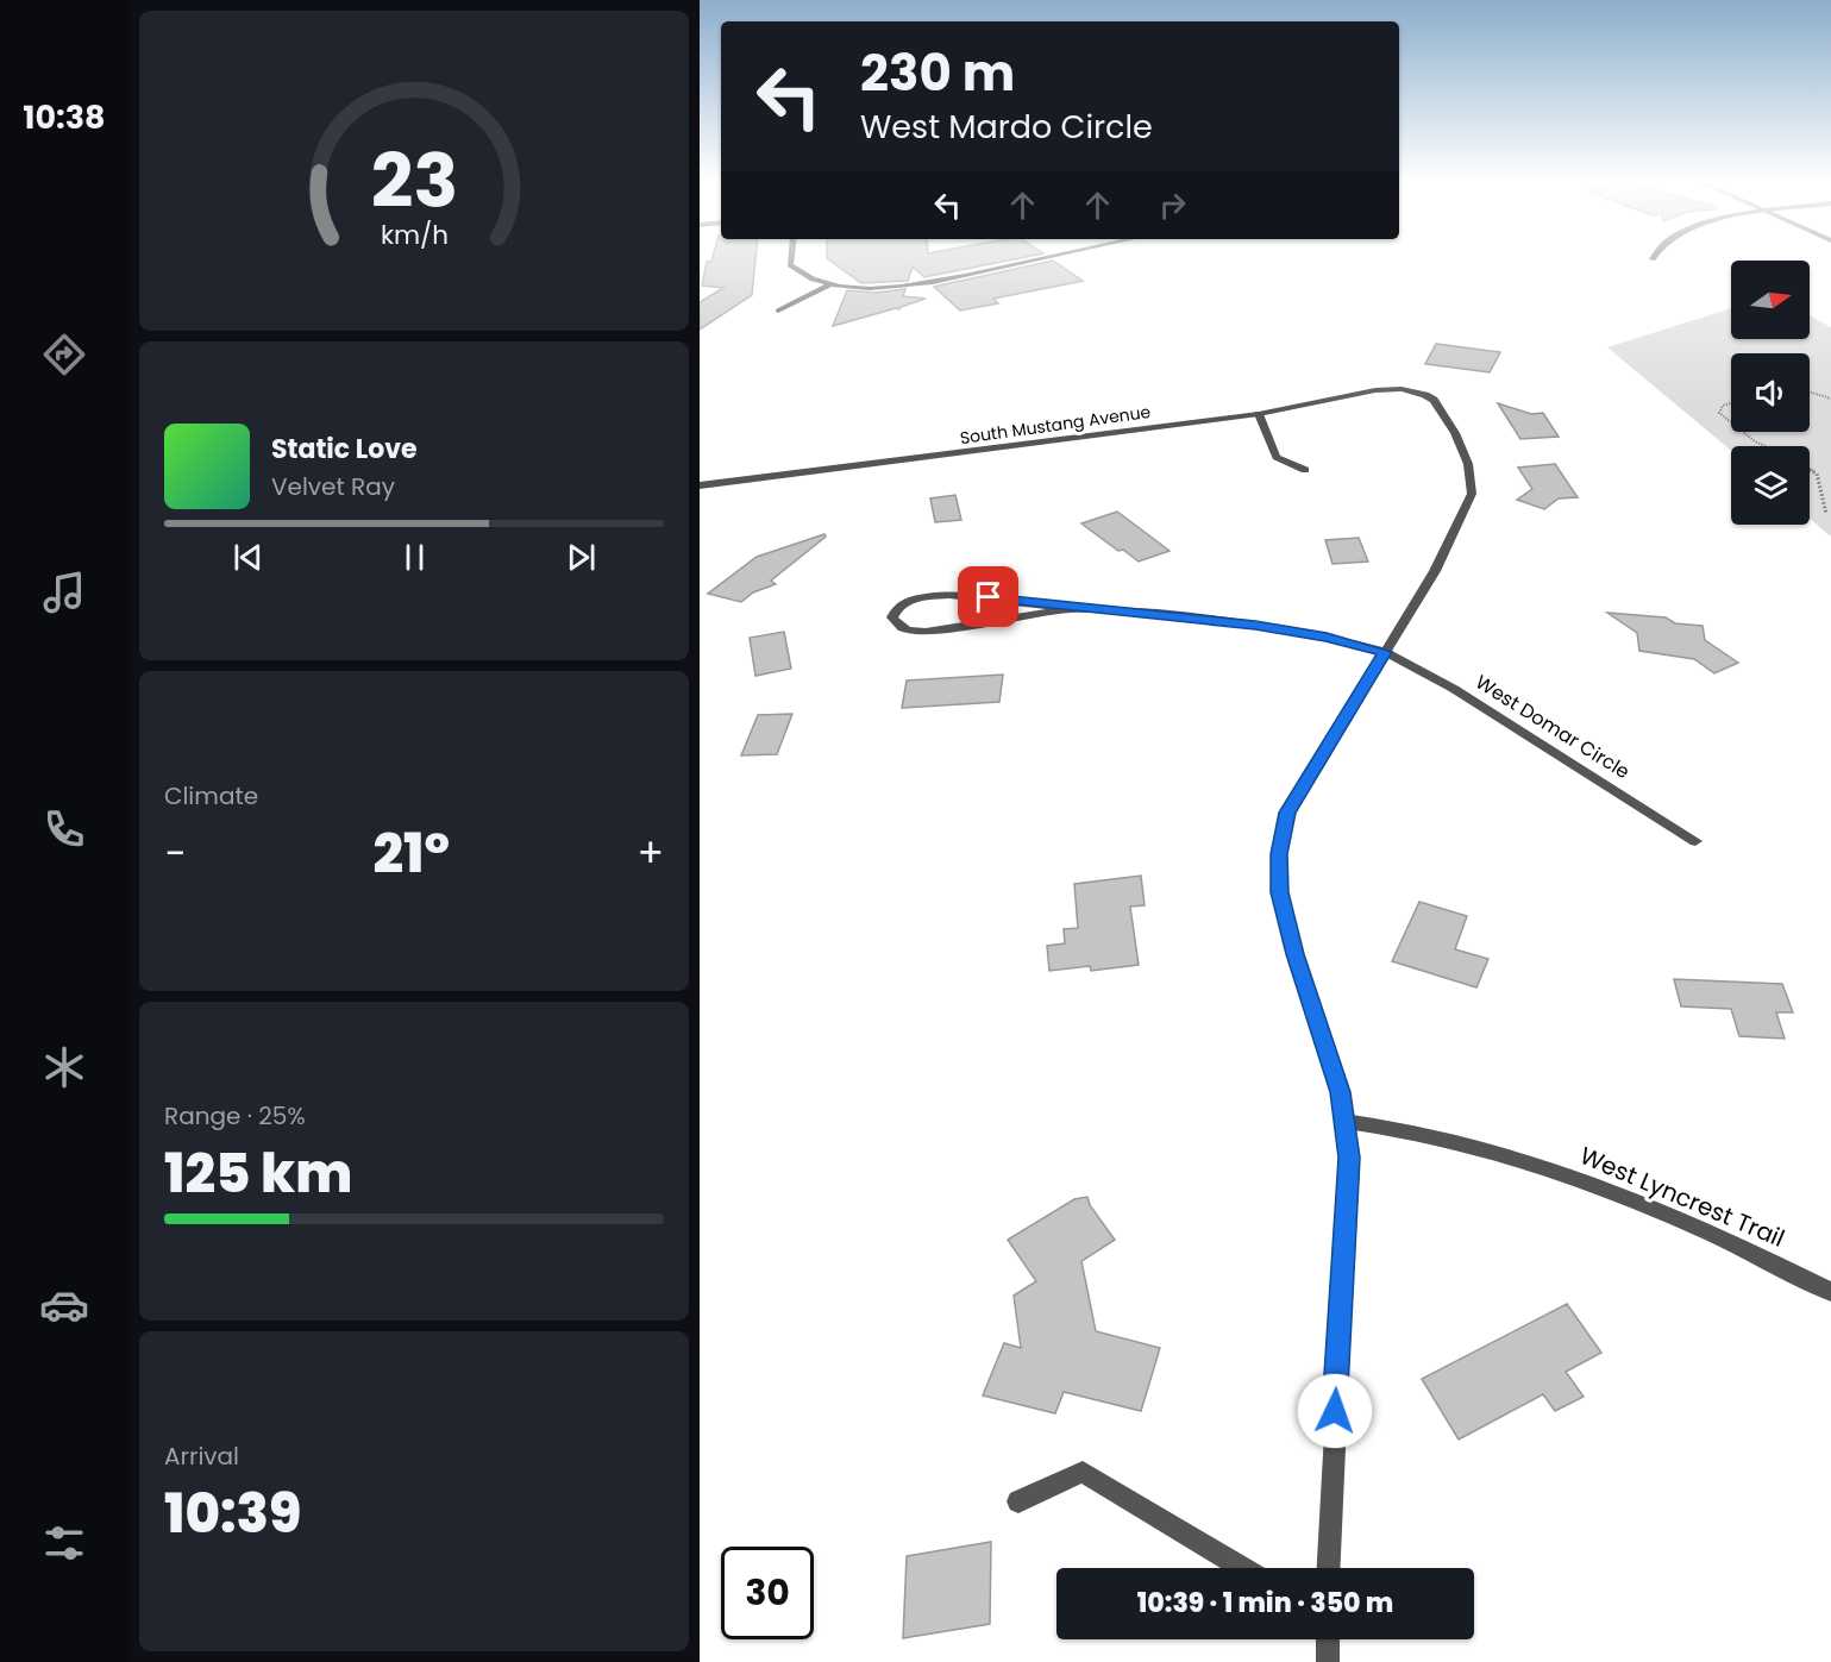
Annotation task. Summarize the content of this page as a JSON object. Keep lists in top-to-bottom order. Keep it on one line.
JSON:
{"streets":{"street":["South Mustang Avenue","West Domar Circle","West Lyncrest Trail"]},"crossings":[["South Mustang Avenue","West Domar Circle"]],"north":"right","page":{"tabs":"10:38","turn":["230 m","West Mardo Circle"],"song":["Static Love","Velvet Ray"],"tile":["Climate",["Range · 25%","125 km"],["Arrival","10:39"]],"heat":["−","21°","+"],"limit":"30","trip":"10:39 · 1 min · 350 m","gauge":["23","km/h"]}}
